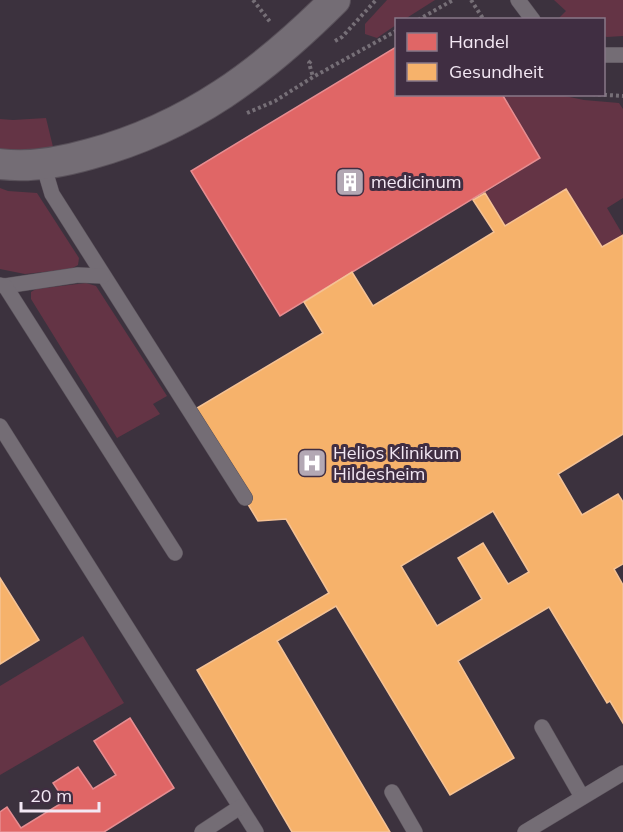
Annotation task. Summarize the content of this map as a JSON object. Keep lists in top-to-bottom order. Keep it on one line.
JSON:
{"places":{"building":["medicinum"],"hospital":["Helios Klinikum Hildesheim"]},"legend":["Handel","Gesundheit"],"scale_bar":"20 m"}
